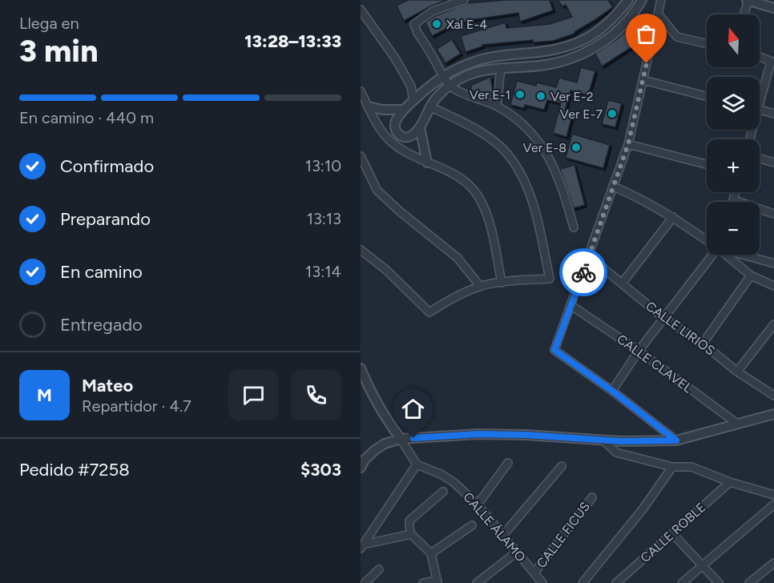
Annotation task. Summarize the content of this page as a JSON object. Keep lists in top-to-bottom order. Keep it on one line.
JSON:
{"streets":{"street":["CALLE LIRIOS","CALLE CLAVEL","CALLE ÁLAMO","CALLE ROBLE","CALLE FICUS"]},"crossings":[["CALLE ÁLAMO","CALLE FICUS"]],"places":["Xal E-4","Ver E-1","Ver E-2","Ver E-7","Ver E-8"],"north":"top","page":{"heading":["3 min","Llega en","13:28–13:33"],"panel":["Mateo","Repartidor · 4.7","Pedido #7258","$303"],"map_buttons":["+","−"],"bar":"En camino · 440 m","list":[["Confirmado","13:10"],["Preparando","13:13"],["En camino","13:14"],"Entregado"],"round":"M"}}
